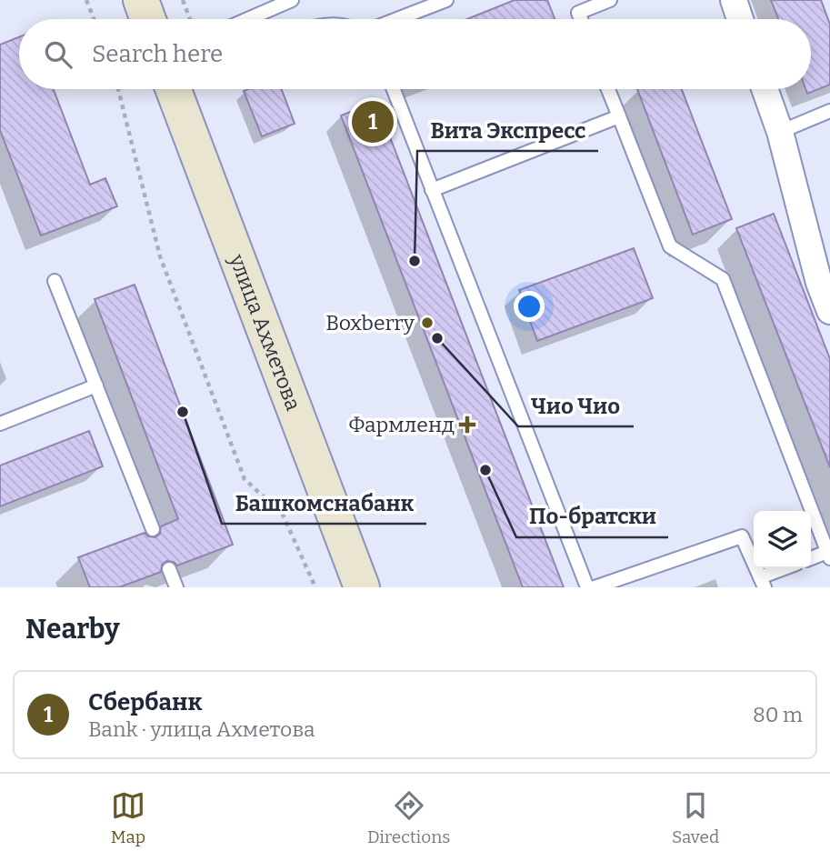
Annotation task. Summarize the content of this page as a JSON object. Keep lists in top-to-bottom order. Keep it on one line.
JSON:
{"streets":{"main road":["улица Ахметова"]},"places":{"other":["Вита Экспресс","Boxberry","Чио Чио","Башкомснабанк","По-братски"],"health":["Фармленд"]},"page":{"search":"Search here","pins":"1","heading":"Nearby","list":[{"mark":"1","name":"Сбербанк","note":"Bank · улица Ахметова","value":"80 m"}],"nav":["Map","Directions","Saved"]}}
